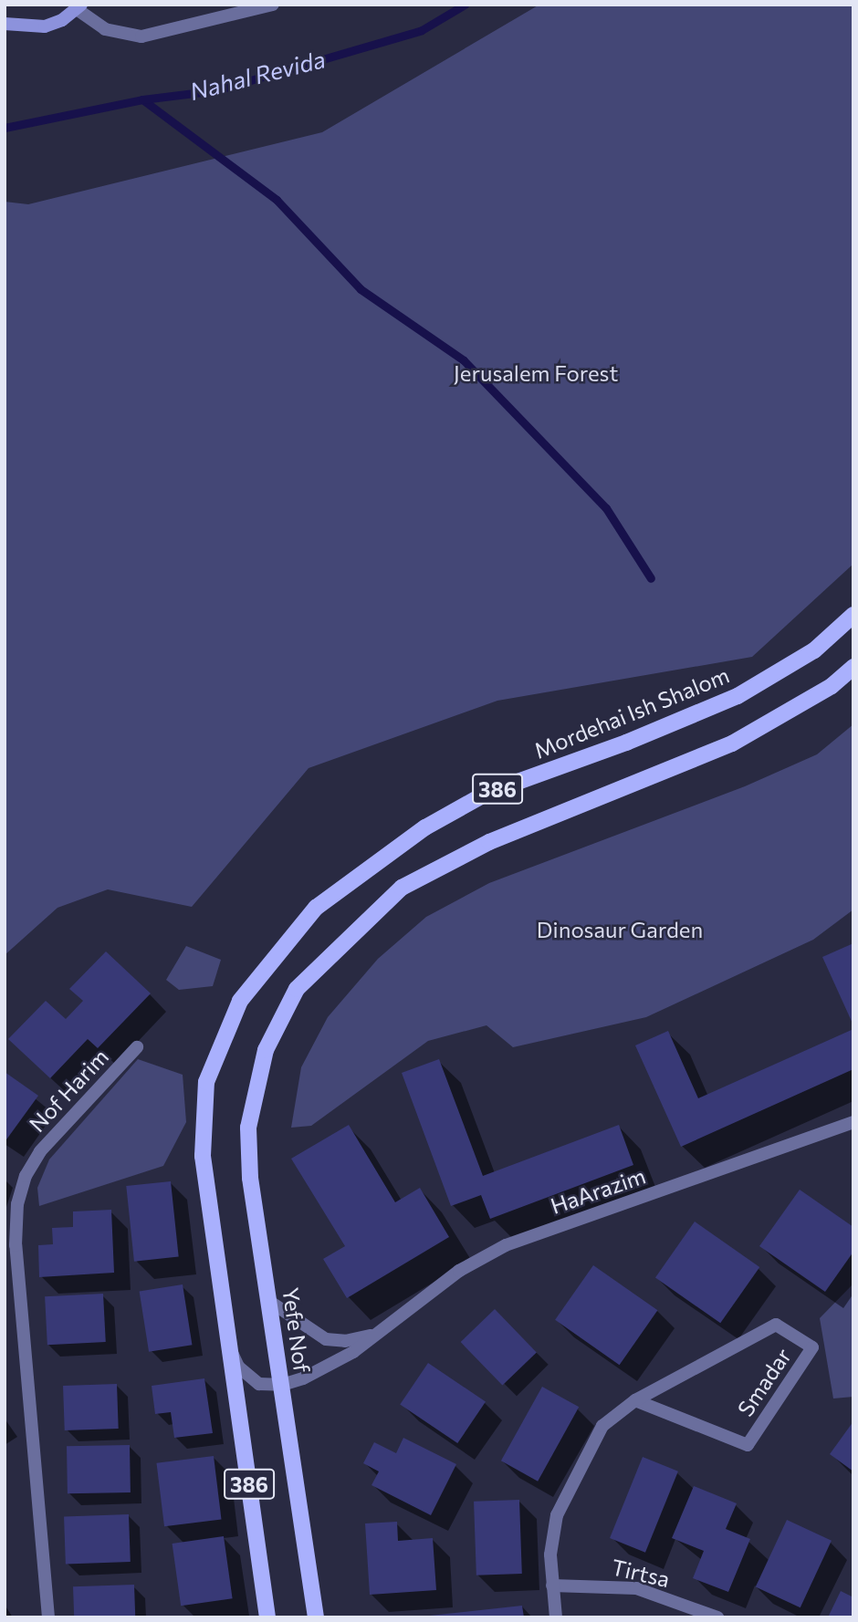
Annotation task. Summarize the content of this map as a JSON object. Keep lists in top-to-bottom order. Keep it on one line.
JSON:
{"streets":{"main road":["Mordehai Ish Shalom","386","Yefe Nof"],"street":["Nof Harim","HaArazim","Smadar","Tirtsa"]},"crossings":[["Mordehai Ish Shalom","386"],["HaArazim","Yefe Nof"],["Smadar","Tirtsa"]],"water":["Nahal Revida"],"parks":["Jerusalem Forest","Dinosaur Garden"]}
